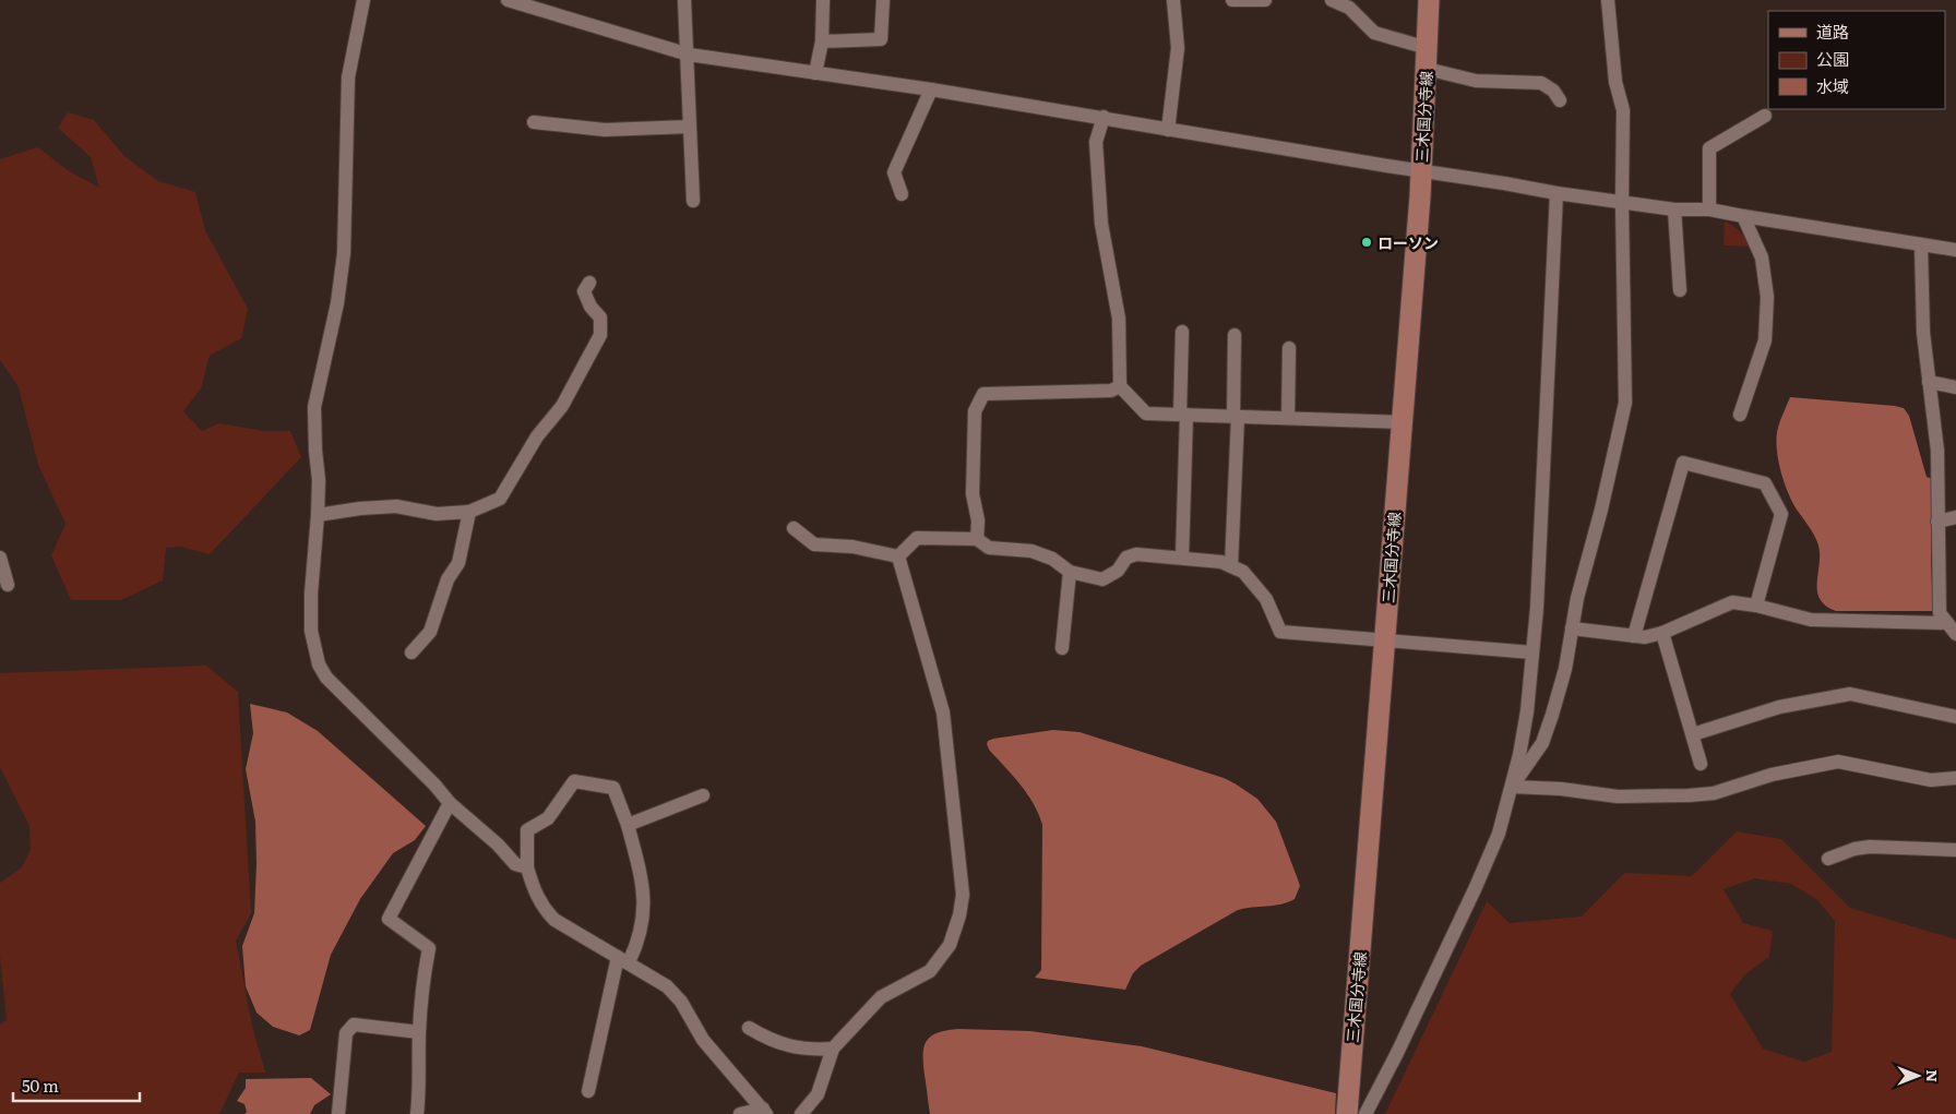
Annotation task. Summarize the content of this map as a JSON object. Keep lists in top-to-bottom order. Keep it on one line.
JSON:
{"streets":{"main road":["三木国分寺線"]},"places":["ローソン"],"legend":["道路","公園","水域"],"scale_bar":"50 m","north":"right"}
